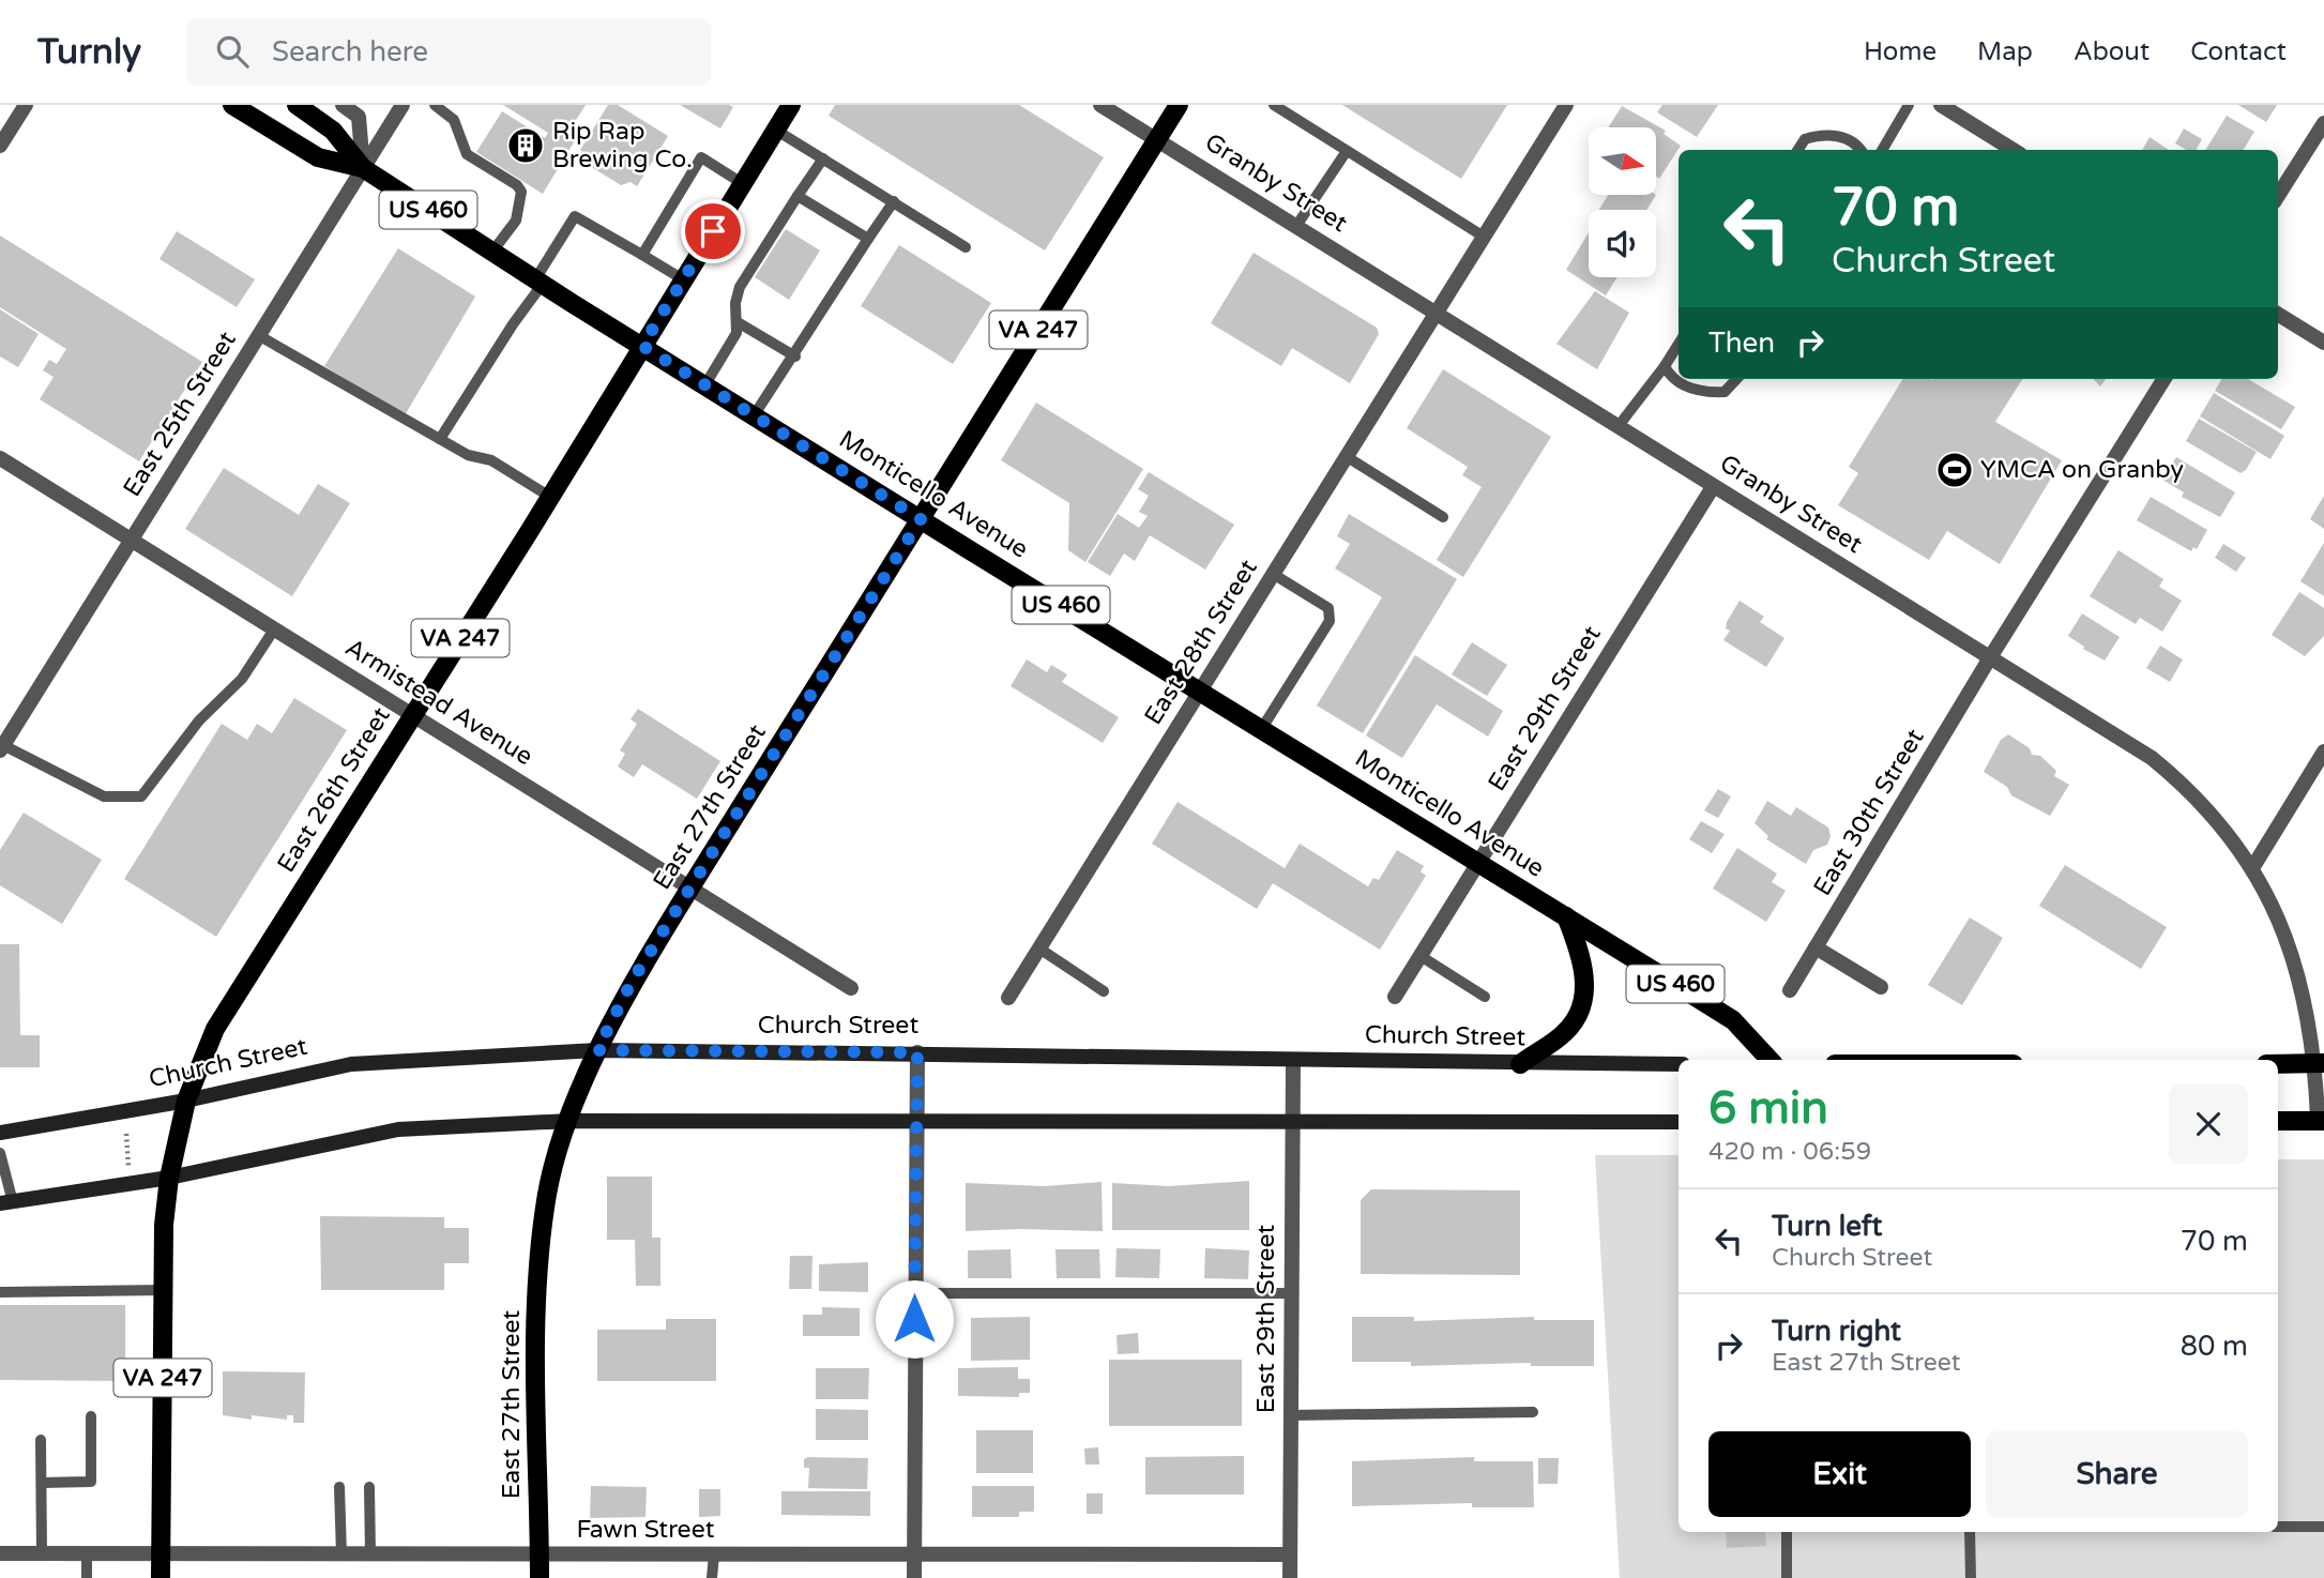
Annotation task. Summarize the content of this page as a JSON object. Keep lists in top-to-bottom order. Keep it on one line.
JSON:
{"streets":{"main road":["US 460","VA 247","Monticello Avenue","East 26th Street","East 27th Street","Church Street"],"street":["Granby Street","East 25th Street","East 28th Street","Armistead Avenue","East 29th Street","East 30th Street","Fawn Street"]},"crossings":[["Granby Street","VA 247"],["Granby Street","East 28th Street"],["Granby Street","East 29th Street"],["Granby Street","East 27th Street"],["Granby Street","East 30th Street"],["VA 247","East 27th Street"],["East 25th Street","Monticello Avenue"],["East 25th Street","Armistead Avenue"],["Monticello Avenue","East 28th Street"],["Monticello Avenue","East 29th Street"],["Monticello Avenue","East 26th Street"],["Monticello Avenue","East 27th Street"],["Armistead Avenue","East 26th Street"],["Armistead Avenue","East 27th Street"],["East 29th Street","Church Street"],["East 29th Street","Fawn Street"],["East 26th Street","Church Street"],["East 26th Street","Fawn Street"],["East 27th Street","Church Street"],["East 27th Street","Fawn Street"]],"places":{"building":["Rip Rap Brewing Co."],"sports":["YMCA on Granby"]},"north":"right","page":{"header":"Turnly","search":"Search here","nav":["Home","Map","About","Contact"],"turn":["70 m","Church Street"],"then":"Then","heading":["6 min","420 m · 06:59"],"list":[{"name":"Turn left","note":"Church Street","value":"70 m"},{"name":"Turn right","note":"East 27th Street","value":"80 m"}],"buttons":["Exit","Share"]}}
